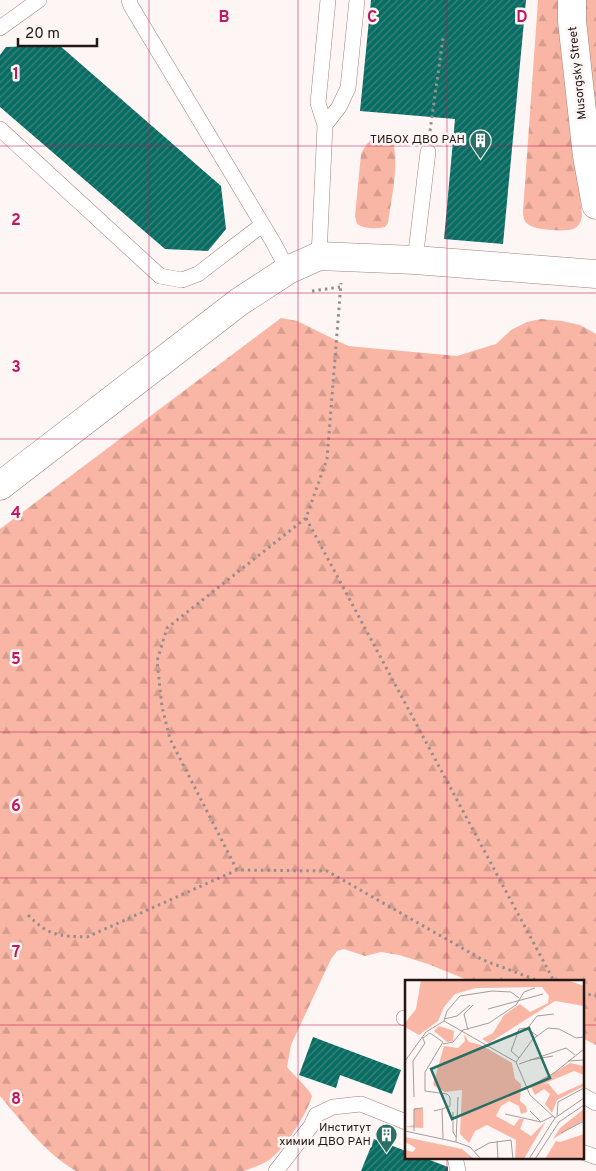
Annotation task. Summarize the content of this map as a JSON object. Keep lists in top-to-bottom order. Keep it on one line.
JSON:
{"streets":{"street":["Musorgsky Street"]},"places":{"building":["ТИБОХ ДВО РАН","Институт химии ДВО РАН"]},"scale_bar":"20 m","grid":{"columns":["B","C","D"],"rows":["1","2","3","4","5","6","7","8"]}}
